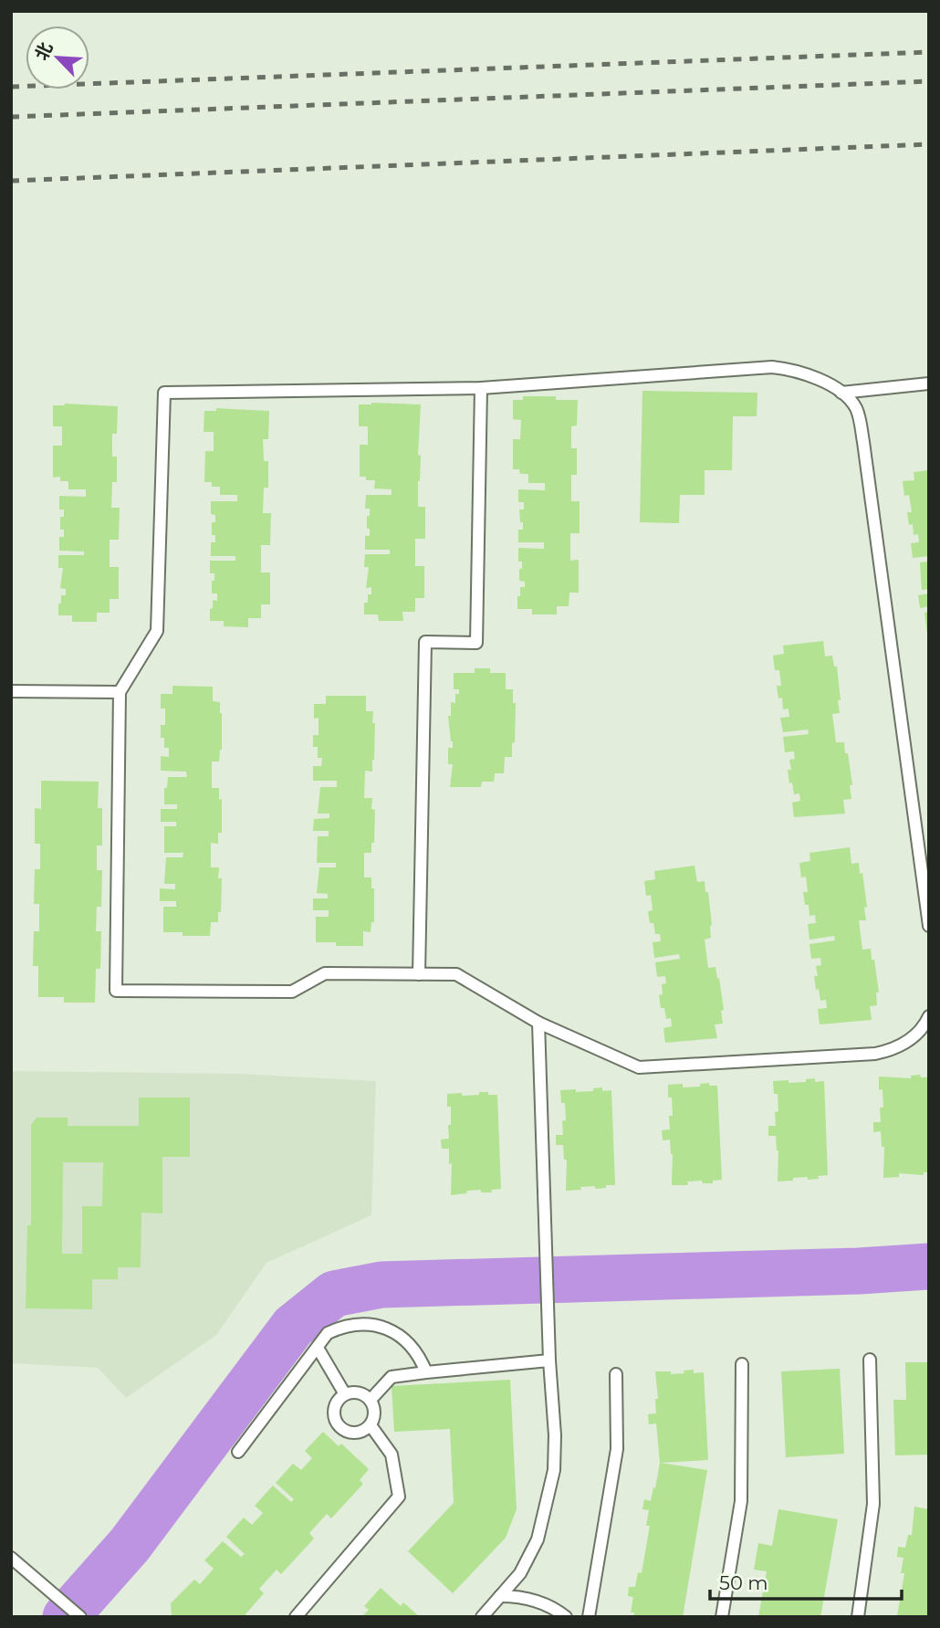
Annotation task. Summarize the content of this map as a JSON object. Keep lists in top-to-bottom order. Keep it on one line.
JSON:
{"scale_bar":"50 m","north":"top left"}
